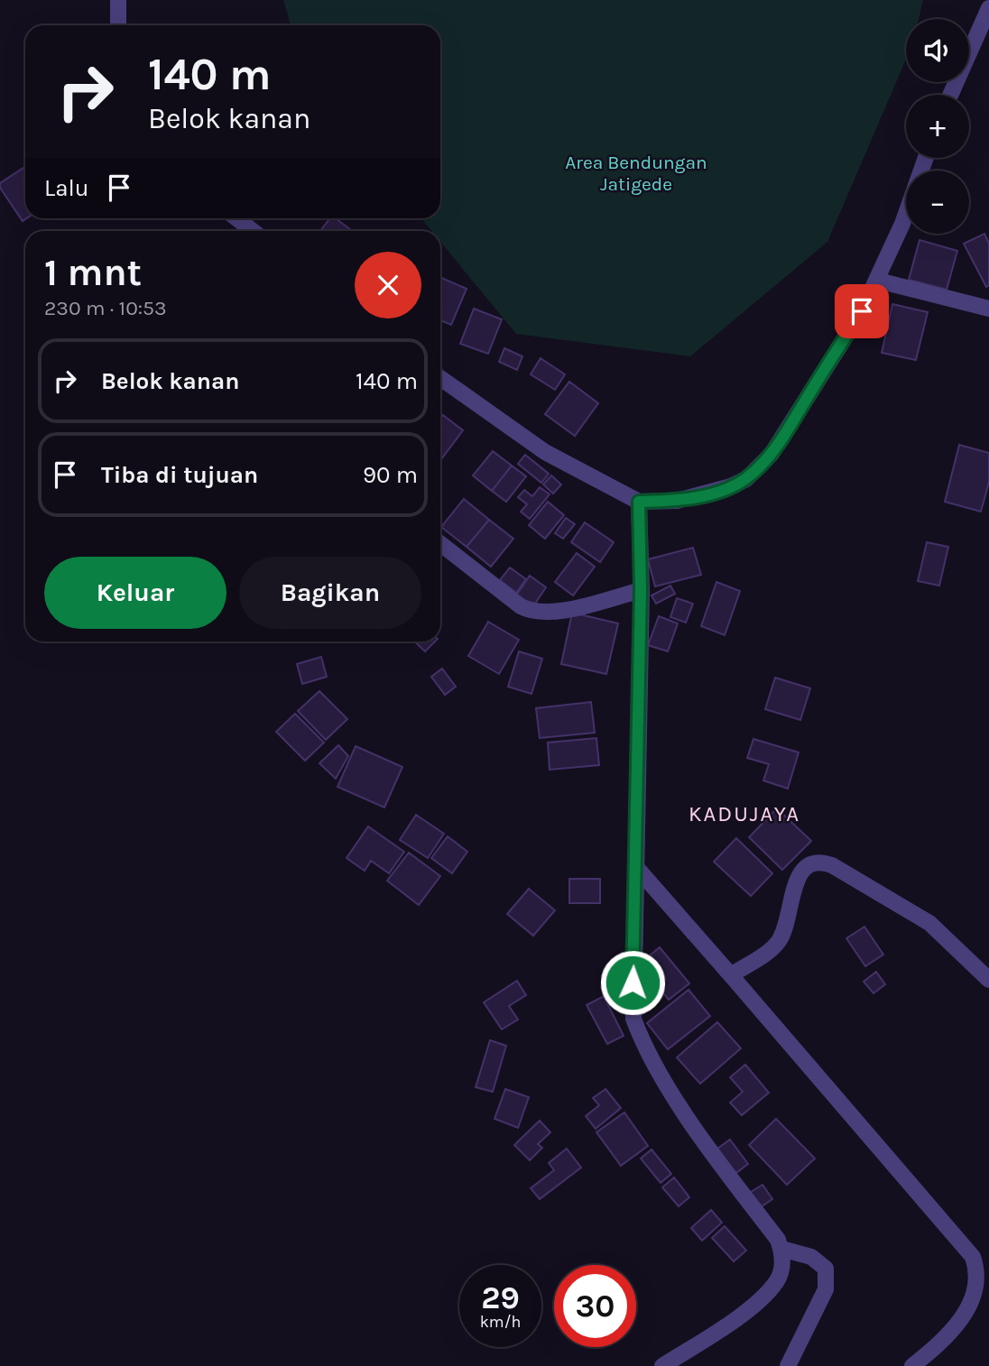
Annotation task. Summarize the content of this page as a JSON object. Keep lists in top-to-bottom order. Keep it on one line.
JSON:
{"districts":["KADUJAYA"],"parks":["Area Bendungan Jatigede"],"page":{"map_buttons":["+","−"],"turn":["140 m","Belok kanan"],"then":"Lalu","heading":["1 mnt","230 m · 10:53"],"list":[{"name":"Belok kanan","value":"140 m"},{"name":"Tiba di tujuan","value":"90 m"}],"buttons":["Keluar","Bagikan"],"speed":"29 km/h","limit":"30"}}
